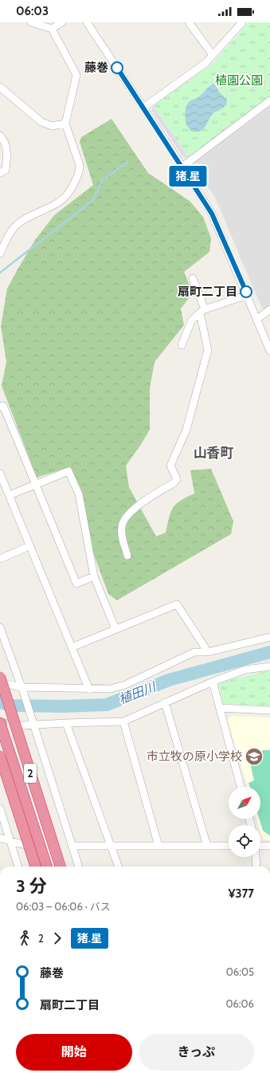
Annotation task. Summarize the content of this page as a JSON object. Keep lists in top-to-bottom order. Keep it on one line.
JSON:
{"streets":{"highway":["2"]},"districts":["山香町"],"water":["植田川"],"parks":["植園公園"],"places":{"other":["藤巻","扇町二丁目"],"school or university":["市立牧の原小学校"]},"lines":["bus line 猪.星"],"north":"top right","page":{"status":"06:03","on_map":"猪.星","heading":["3 分","06:03 – 06:06 · バス","¥377"],"legs":["2","猪.星"],"list":[{"name":"藤巻","value":"06:05"},{"name":"扇町二丁目","value":"06:06"}],"buttons":["開始","きっぷ"]}}
